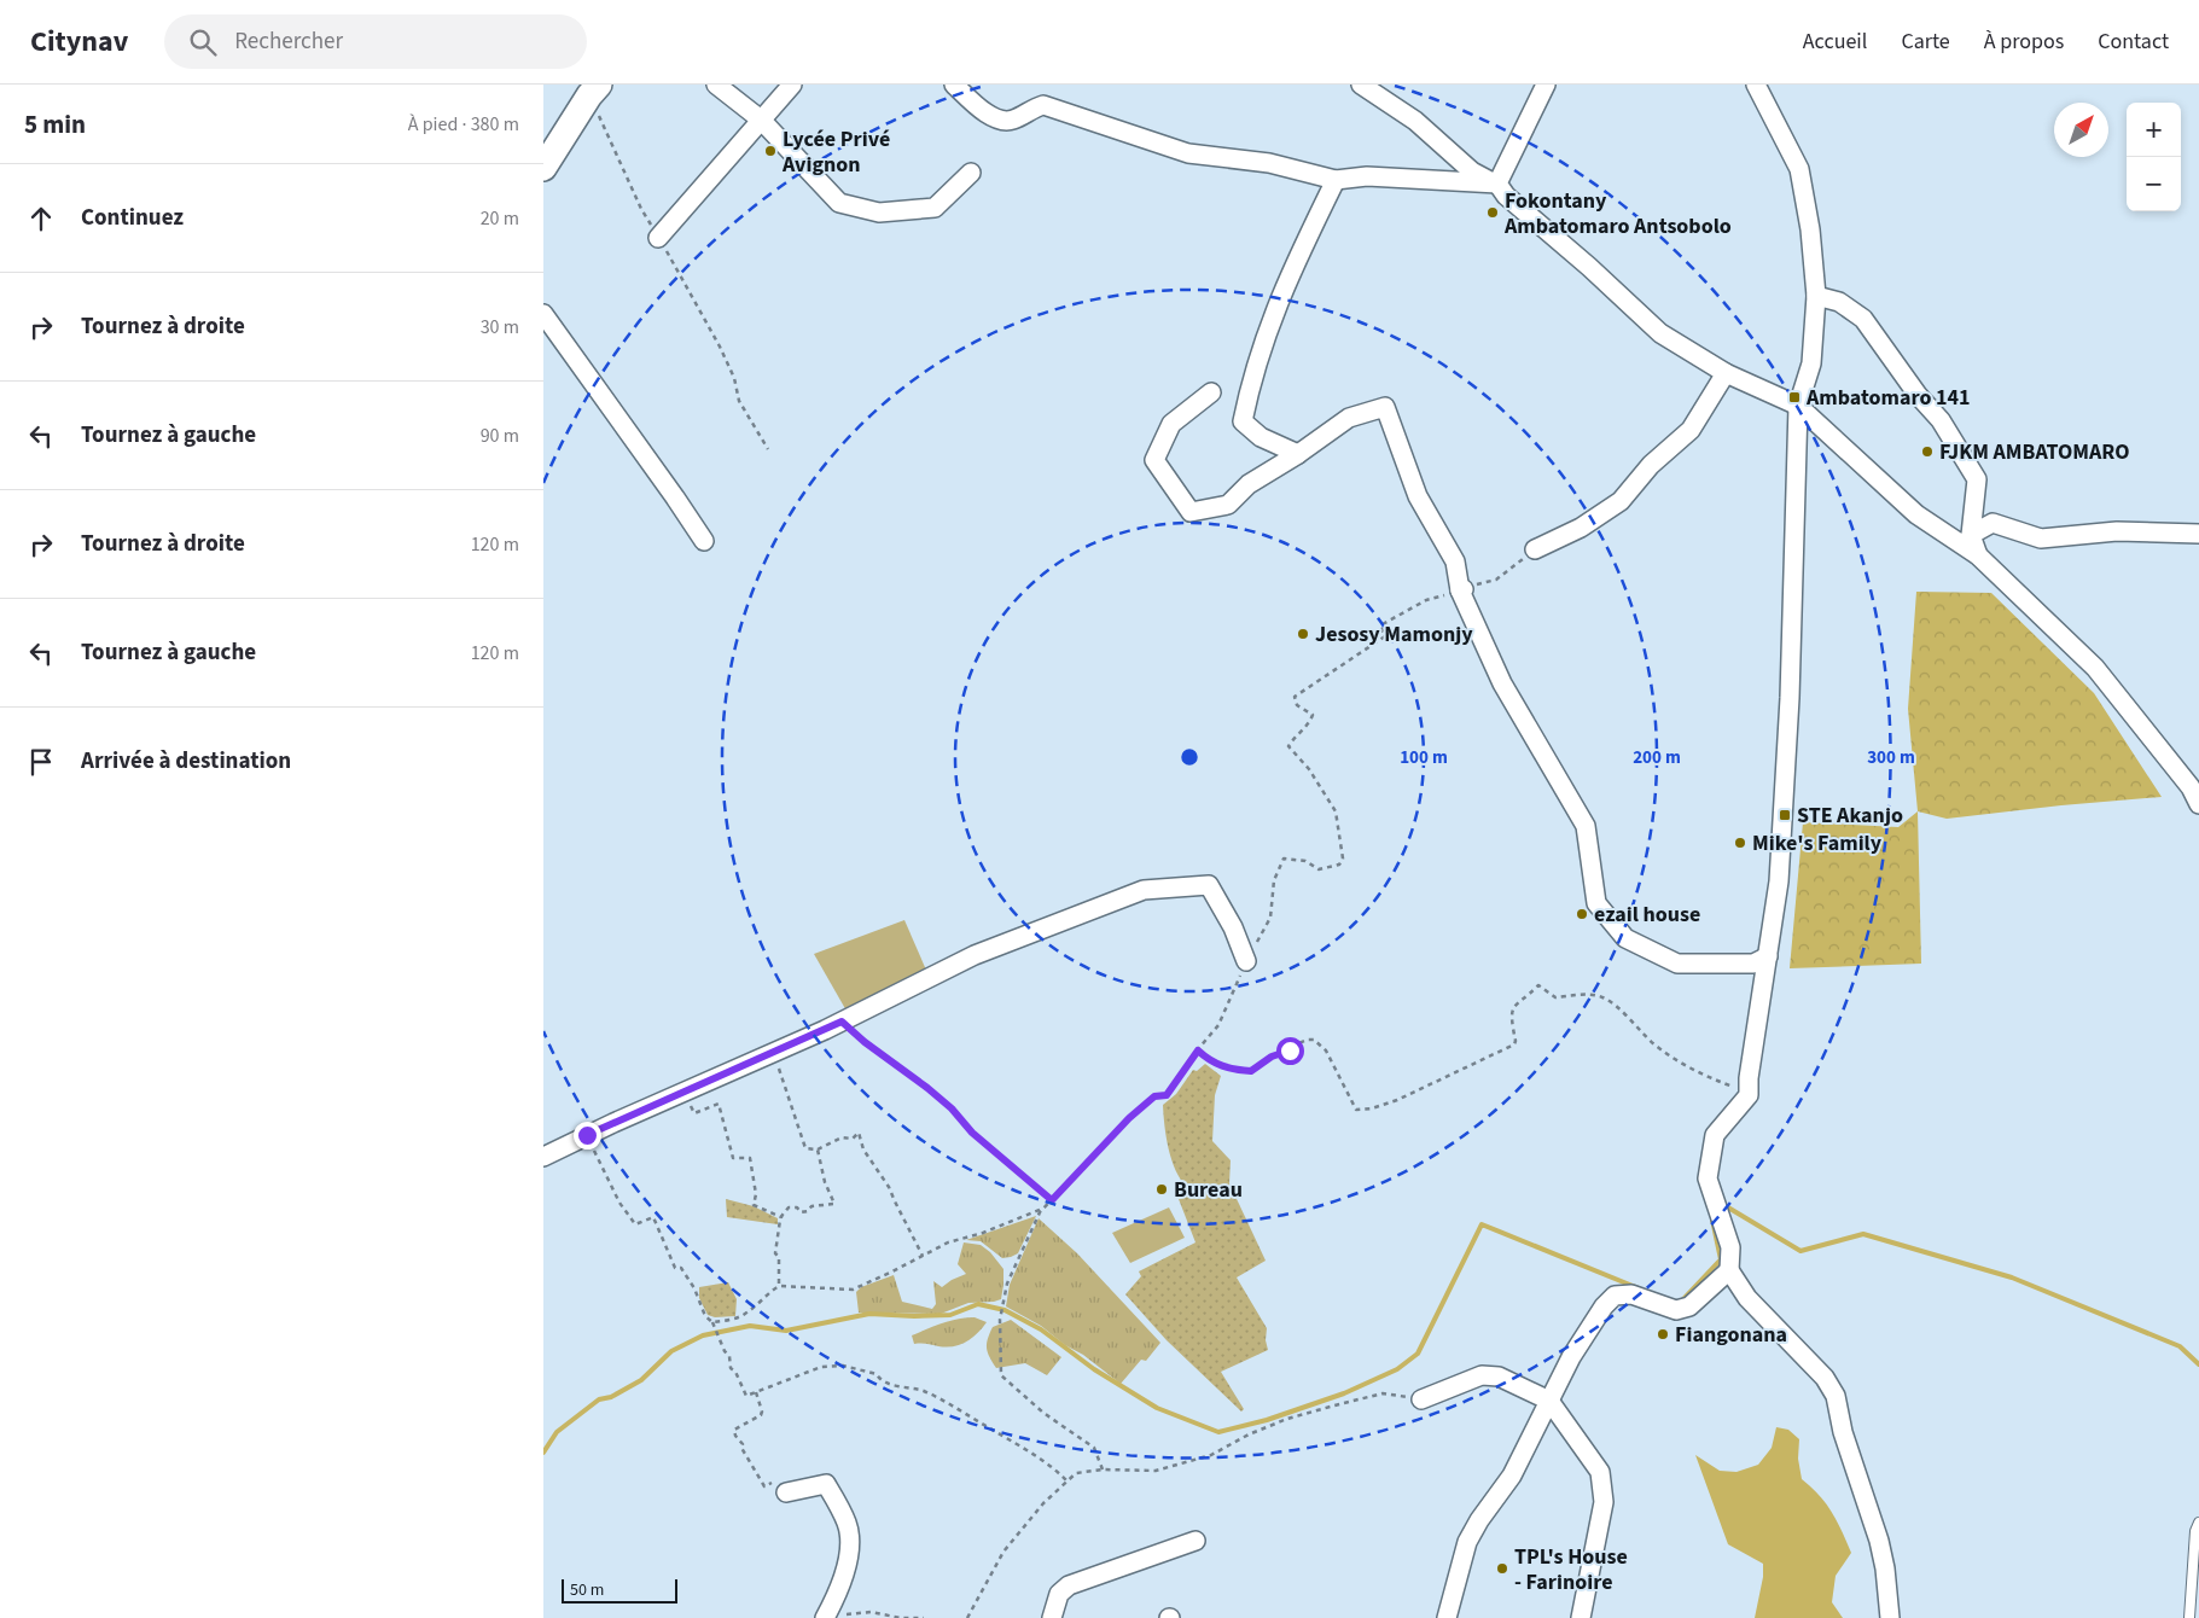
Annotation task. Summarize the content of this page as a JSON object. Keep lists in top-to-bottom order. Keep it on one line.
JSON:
{"places":{"other":["Lycée Privé Avignon","Fokontany Ambatomaro Antsobolo","FJKM AMBATOMARO","Jesosy Mamonjy","Mike's Family","ezail house","Bureau","Fiangonana","TPL's House - Farinoire"],"transit":["Ambatomaro 141","STE Akanjo"]},"scale_bar":"50 m","north":"top right","page":{"header":"Citynav","search":"Rechercher","nav":["Accueil","Carte","À propos","Contact"],"heading":["5 min","À pied · 380 m"],"map_buttons":["+","−"],"list":[["Continuez","20 m"],["Tournez à droite","30 m"],["Tournez à gauche","90 m"],["Tournez à droite","120 m"],["Tournez à gauche","120 m"],"Arrivée à destination"],"scale":"50 m"},"rings":["100 m","200 m","300 m"]}
